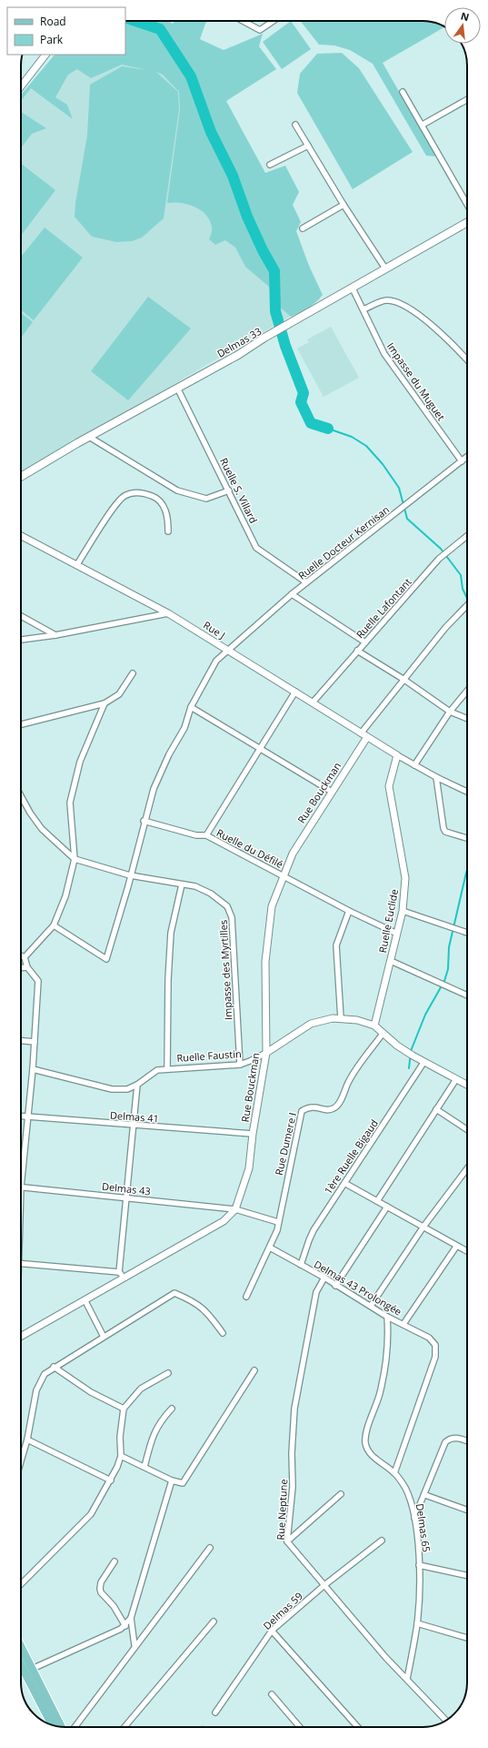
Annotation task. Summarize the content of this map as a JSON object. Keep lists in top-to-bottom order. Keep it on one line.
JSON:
{"streets":{"main road":["Delmas 33"],"street":["Impasse du Muguet","Ruelle S. Villard","Ruelle Docteur Kernisan","Ruelle Lafontant","Rue J","Rue Bouckman","Ruelle du Défilé","Ruelle Euclide","Impasse des Myrtilles","Ruelle Faustin","Delmas 41","Rue Dumere I","1ère Ruelle Bigaud","Delmas 43","Delmas 43 Prolongée","Rue Neptune","Delmas 65","Delmas 59"]},"crossings":[["Delmas 33","Impasse du Muguet"],["Delmas 33","Ruelle S. Villard"],["Impasse du Muguet","Ruelle Docteur Kernisan"],["Ruelle S. Villard","Ruelle Docteur Kernisan"],["Ruelle Docteur Kernisan","Rue J"],["Ruelle Lafontant","Rue J"],["Rue J","Rue Bouckman"],["Rue J","Ruelle Euclide"],["Rue Bouckman","Ruelle du Défilé"],["Rue Bouckman","Ruelle Faustin"],["Rue Bouckman","Delmas 41"],["Rue Bouckman","Delmas 43"],["Ruelle du Défilé","Ruelle Euclide"],["Ruelle Euclide","Ruelle Faustin"],["Impasse des Myrtilles","Ruelle Faustin"],["Ruelle Faustin","Rue Dumere I"],["Ruelle Faustin","1ère Ruelle Bigaud"],["Rue Dumere I","Delmas 43"],["Rue Dumere I","Delmas 43 Prolongée"],["1ère Ruelle Bigaud","Delmas 43 Prolongée"],["Delmas 43 Prolongée","Rue Neptune"],["Delmas 43 Prolongée","Delmas 65"],["Rue Neptune","Delmas 65"],["Rue Neptune","Delmas 59"]],"legend":["Road","Park"],"north":"top"}
